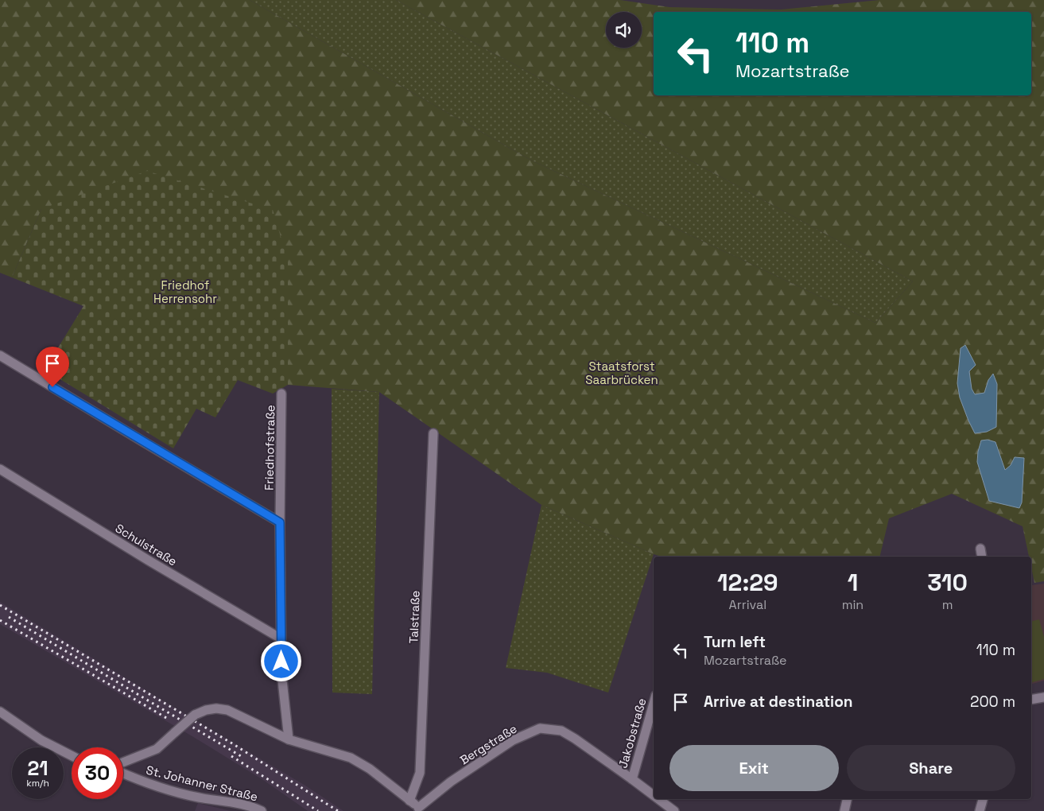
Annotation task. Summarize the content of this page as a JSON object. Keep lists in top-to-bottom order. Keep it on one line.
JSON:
{"streets":{"street":["Friedhofstraße","Schulstraße","Talstraße","Jakobstraße","Bergstraße","St. Johanner Straße"]},"crossings":[["Friedhofstraße","Schulstraße"],["Friedhofstraße","St. Johanner Straße"],["Jakobstraße","Bergstraße"]],"parks":["Friedhof Herrensohr","Staatsforst Saarbrücken"],"page":{"turn":["110 m","Mozartstraße"],"eta":["12:29","Arrival","1","min","310","m"],"list":[{"name":"Turn left","note":"Mozartstraße","value":"110 m"},{"name":"Arrive at destination","value":"200 m"}],"buttons":["Exit","Share"],"speed":"21 km/h","limit":"30"}}
